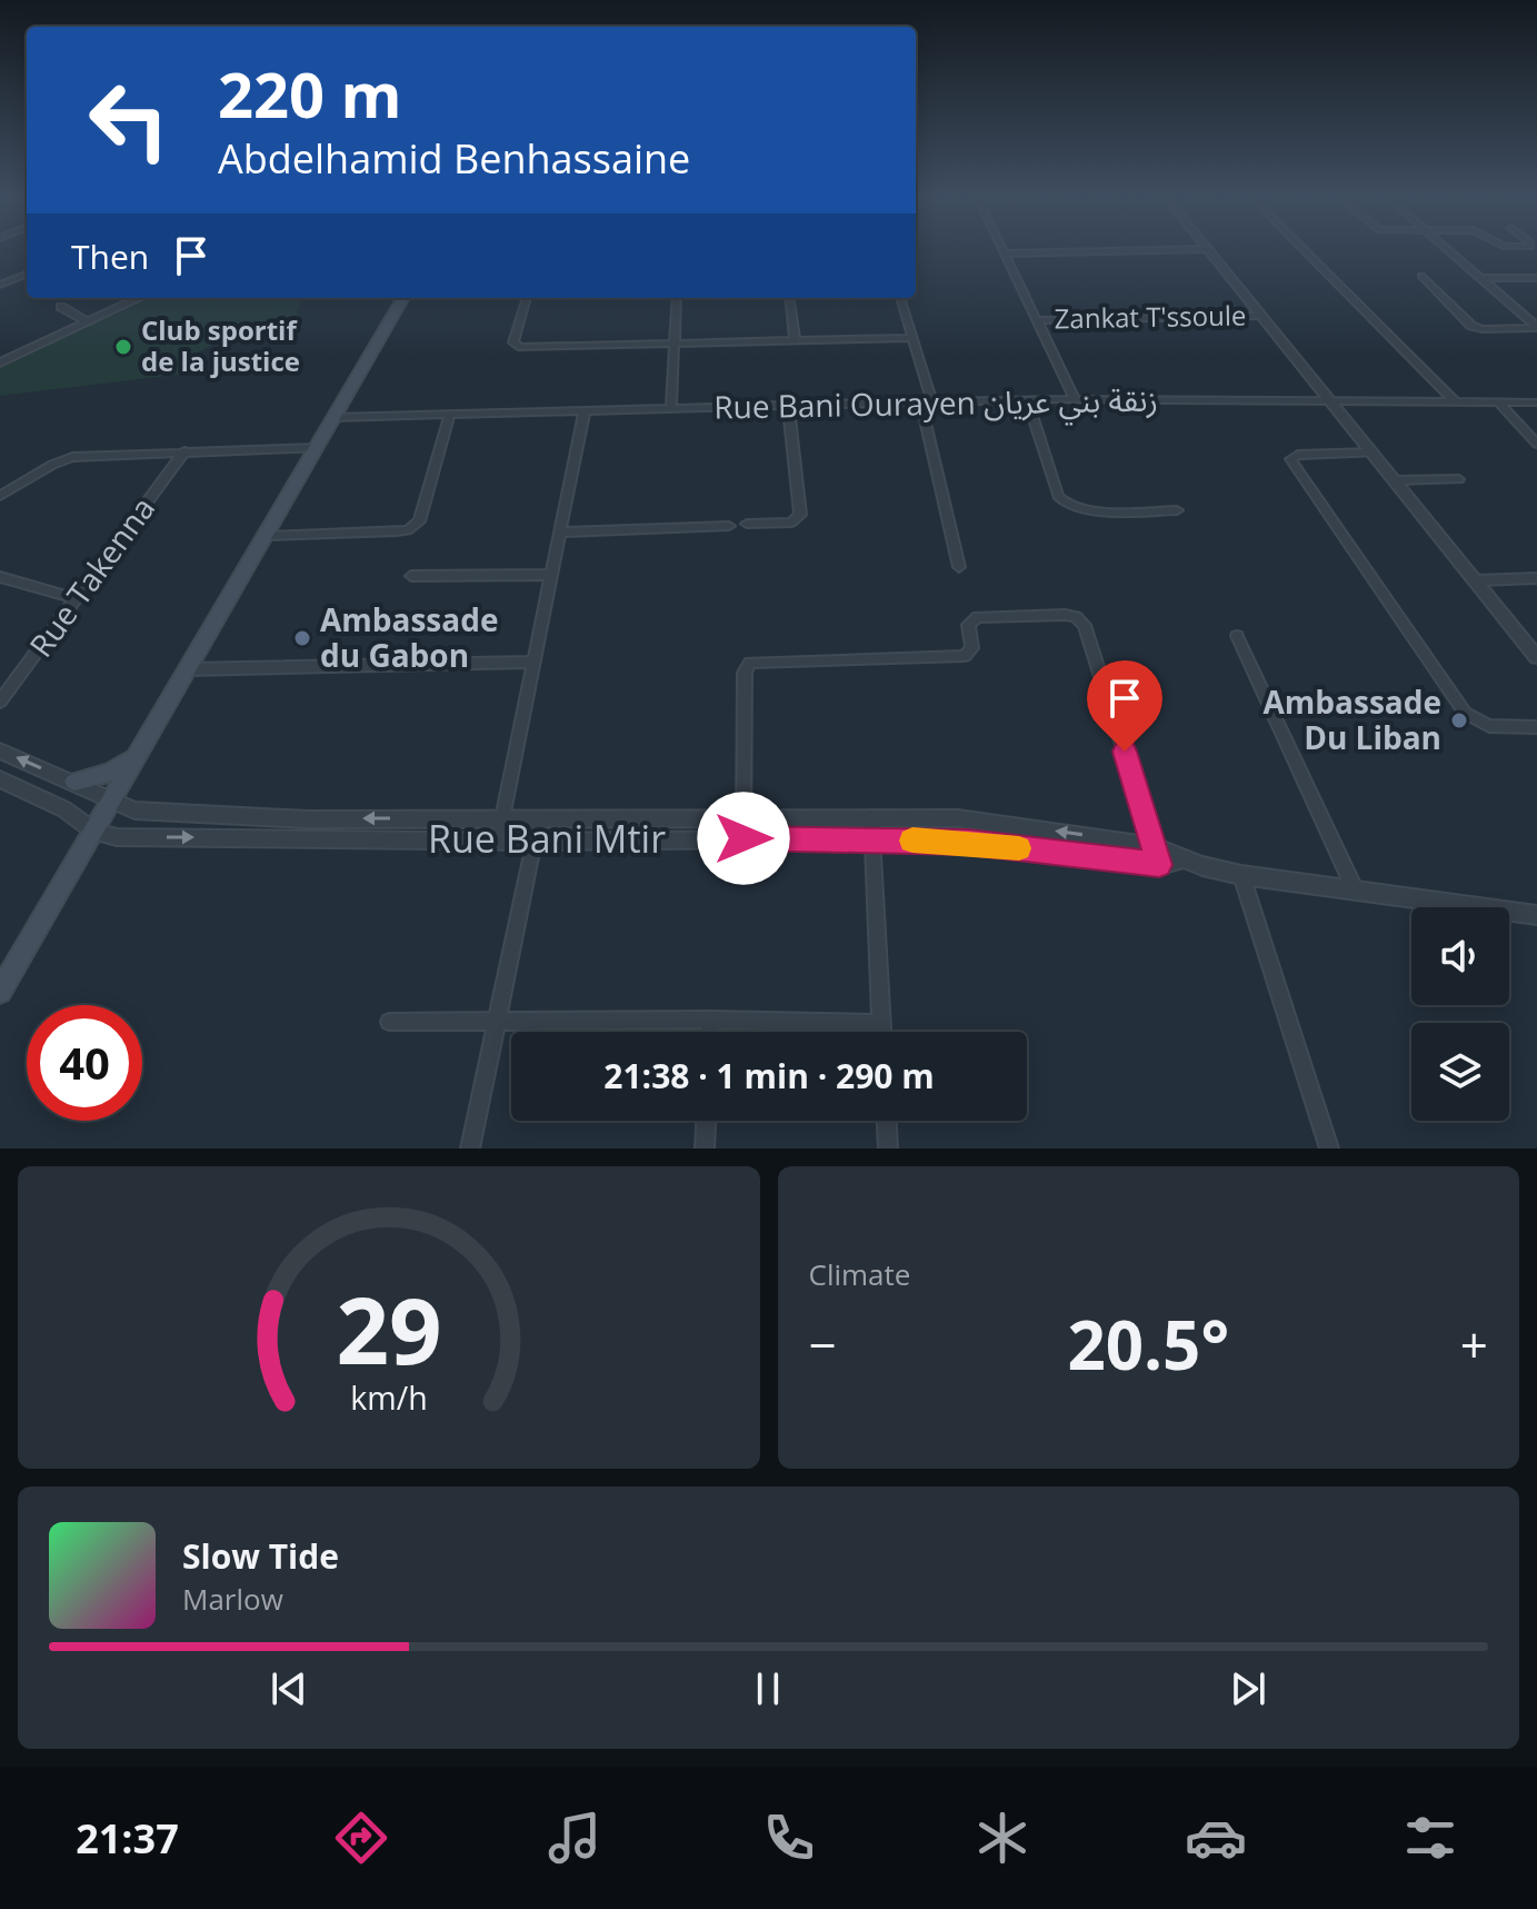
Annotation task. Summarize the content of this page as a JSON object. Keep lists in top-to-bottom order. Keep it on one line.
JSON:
{"streets":{"street":["Zankat T'ssoule","Rue Bani Ourayen زنقة بني عريان","Rue Takenna","Rue Bani Mtir"]},"places":["Club sportif de la justice","Ambassade du Gabon","Ambassade Du Liban"],"page":{"turn":["220 m","Abdelhamid Benhassaine"],"then":"Then","limit":"40","trip":"21:38 · 1 min · 290 m","tile":"Climate","heat":["−","20.5°","+"],"song":["Slow Tide","Marlow"],"tabs":"21:37","gauge":["29","km/h"]}}
